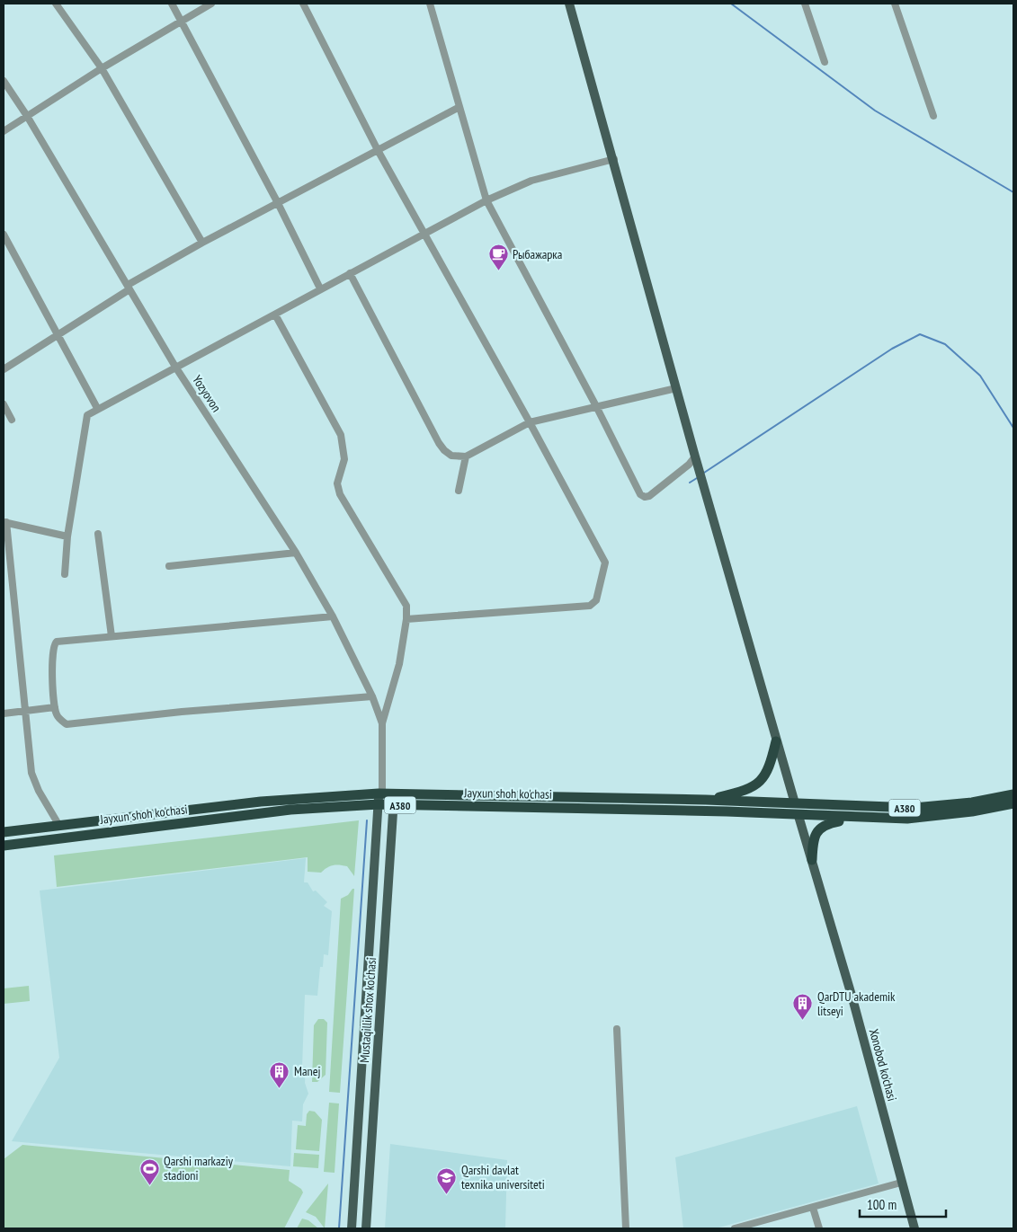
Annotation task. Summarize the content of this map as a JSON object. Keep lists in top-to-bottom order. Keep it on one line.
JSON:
{"streets":{"highway":["Jayxun shoh ko'chasi","A380"],"main road":["Mustaqillik shox ko'chasi","Xonobod ko'chasi"],"street":["Yozyovon"]},"crossings":[["Jayxun shoh ko'chasi","Mustaqillik shox ko'chasi"],["Jayxun shoh ko'chasi","Xonobod ko'chasi"]],"places":{"cafe":["Рыбажарка"],"building":["QarDTU akademik litseyi","Manej"],"sports":["Qarshi markaziy stadioni"],"school or university":["Qarshi davlat texnika universiteti"]},"scale_bar":"100 m"}
